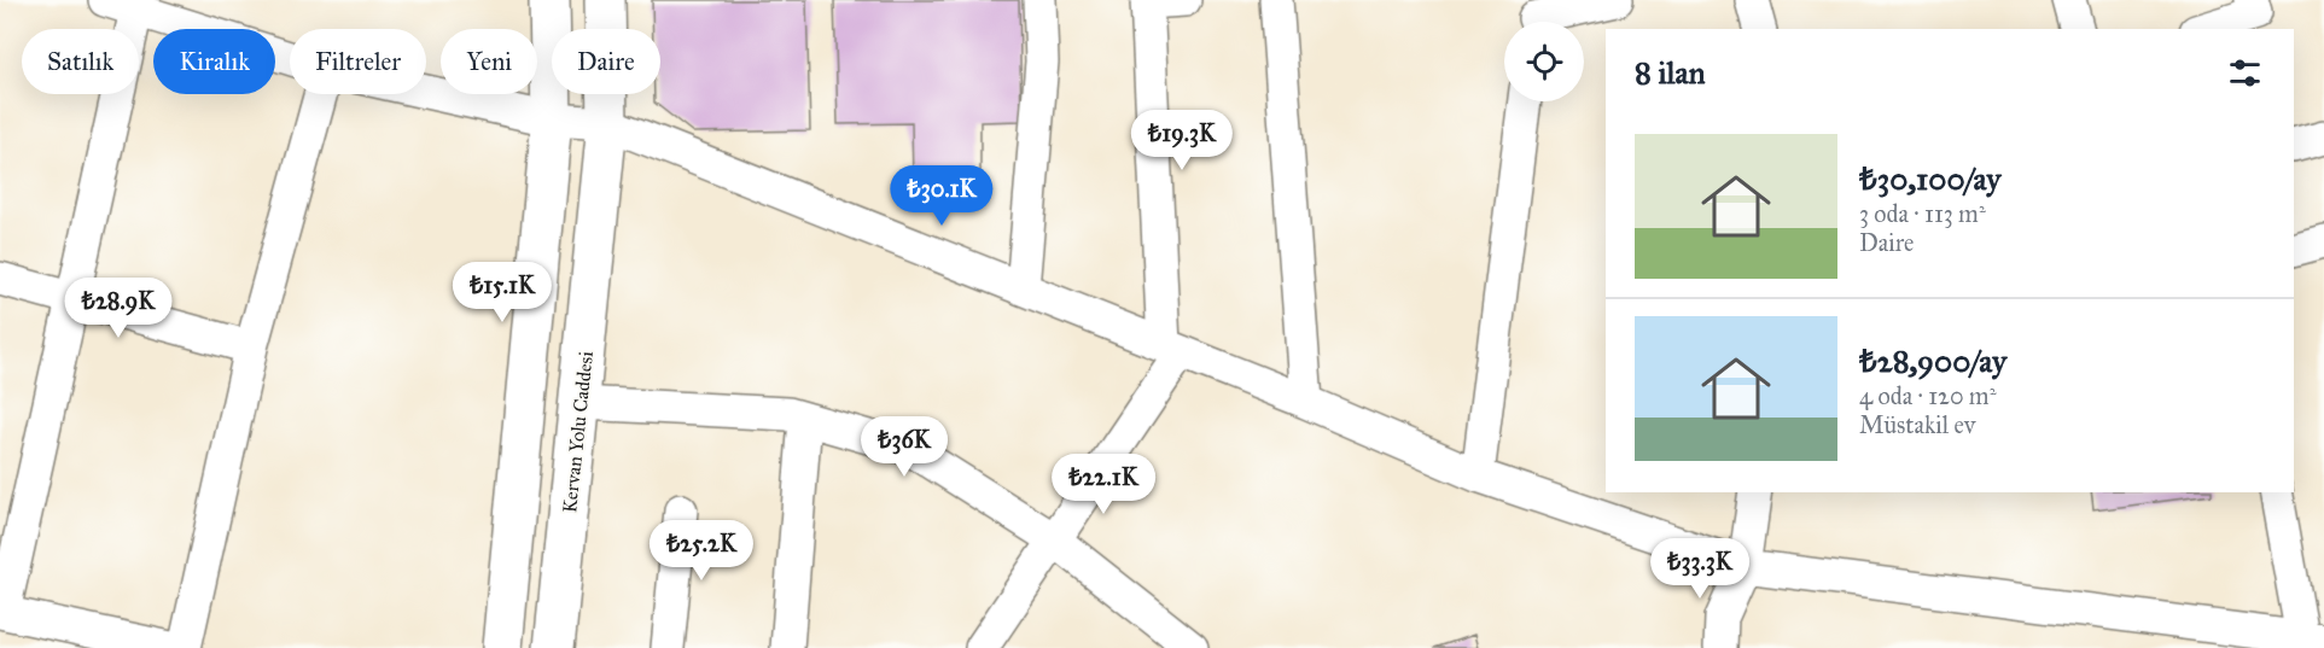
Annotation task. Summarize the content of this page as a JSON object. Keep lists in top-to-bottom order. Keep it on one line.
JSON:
{"streets":{"main road":["Kervan Yolu Caddesi"]},"page":{"chip":["Satılık","Kiralık","Filtreler","Yeni","Daire"],"heading":"8 ilan","price":["₺19.3K","₺30.1K","₺15.1K","₺28.9K","₺36K","₺22.1K","₺25.2K","₺33.3K"],"list":[{"name":"₺30,100/ay","note":"3 oda · 113 m² · Daire"},{"name":"₺28,900/ay","note":"4 oda · 120 m² · Müstakil ev"}]}}
